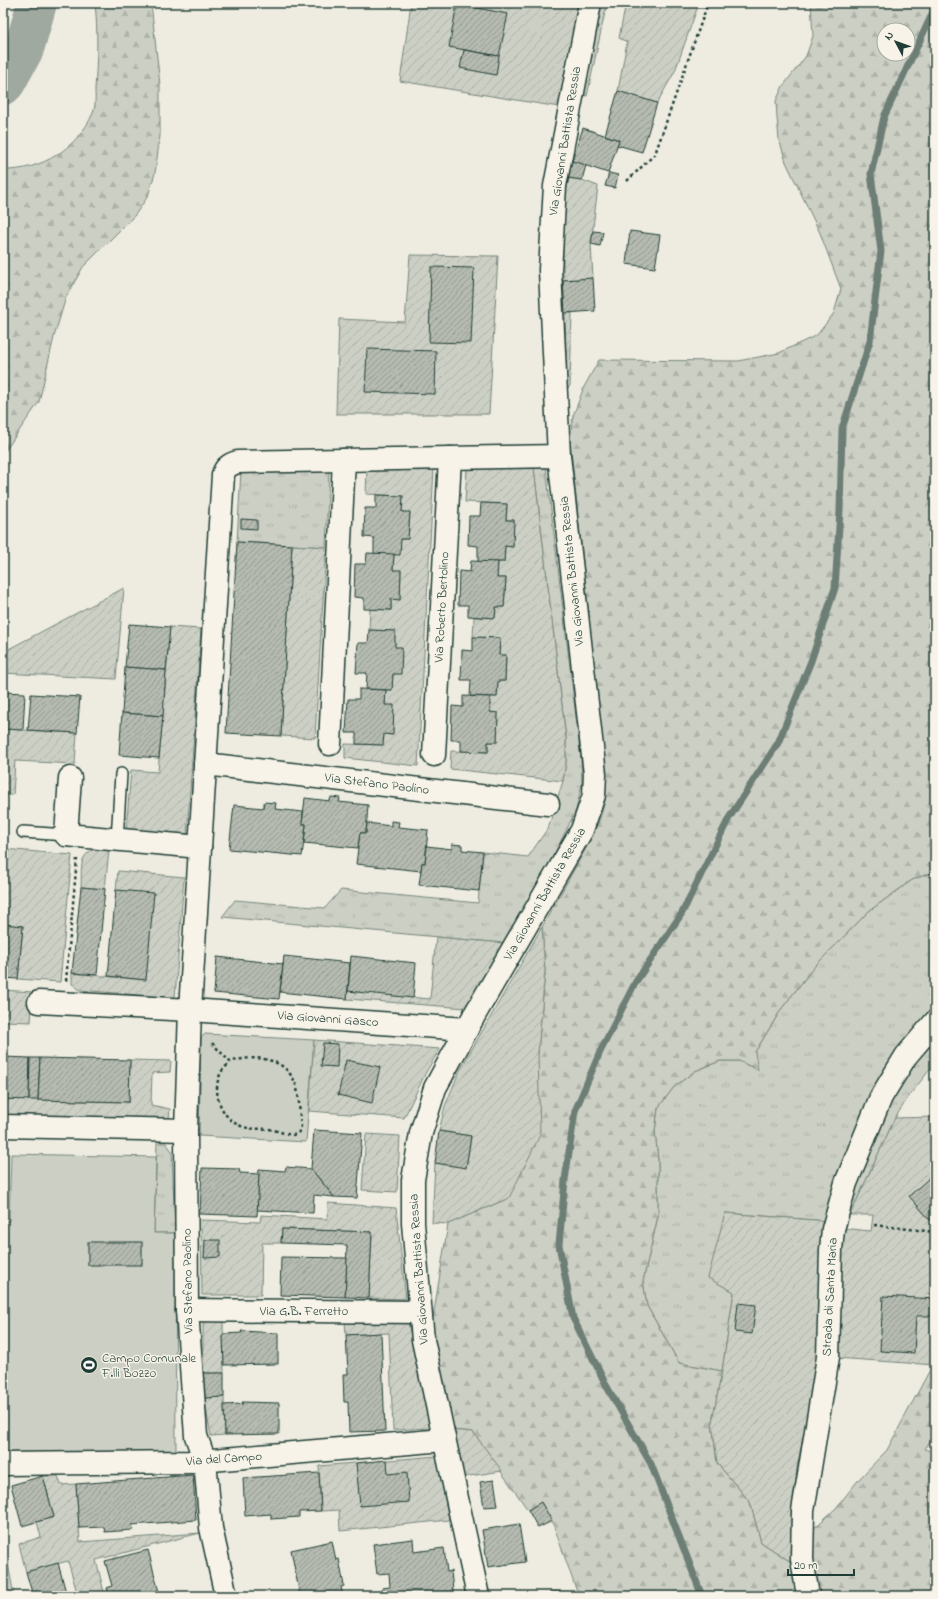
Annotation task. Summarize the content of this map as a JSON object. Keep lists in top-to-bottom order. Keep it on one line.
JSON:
{"streets":{"street":["Via Giovanni Battista Ressia","Via Roberto Bertolino","Via Stefano Paolino","Via Giovanni Gasco","Strada di Santa Maria","Via G.B. Ferretto","Via del Campo"]},"crossings":[["Via Giovanni Battista Ressia","Via Giovanni Gasco"],["Via Giovanni Battista Ressia","Via G.B. Ferretto"],["Via Giovanni Battista Ressia","Via del Campo"],["Via Stefano Paolino","Via Giovanni Gasco"],["Via Stefano Paolino","Via G.B. Ferretto"],["Via Stefano Paolino","Via del Campo"]],"places":{"sports":["Campo Comunale F.lli Bozzo"]},"scale_bar":"20 m","north":"top left"}
